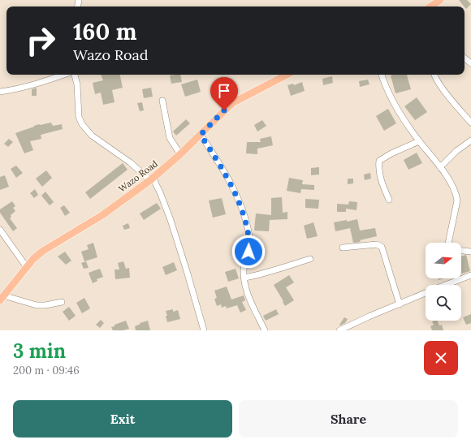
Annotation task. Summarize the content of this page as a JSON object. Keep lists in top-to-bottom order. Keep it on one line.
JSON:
{"streets":{"main road":["Wazo Road"]},"north":"right","page":{"turn":["160 m","Wazo Road"],"heading":["3 min","200 m · 09:46"],"buttons":["Exit","Share"]}}
